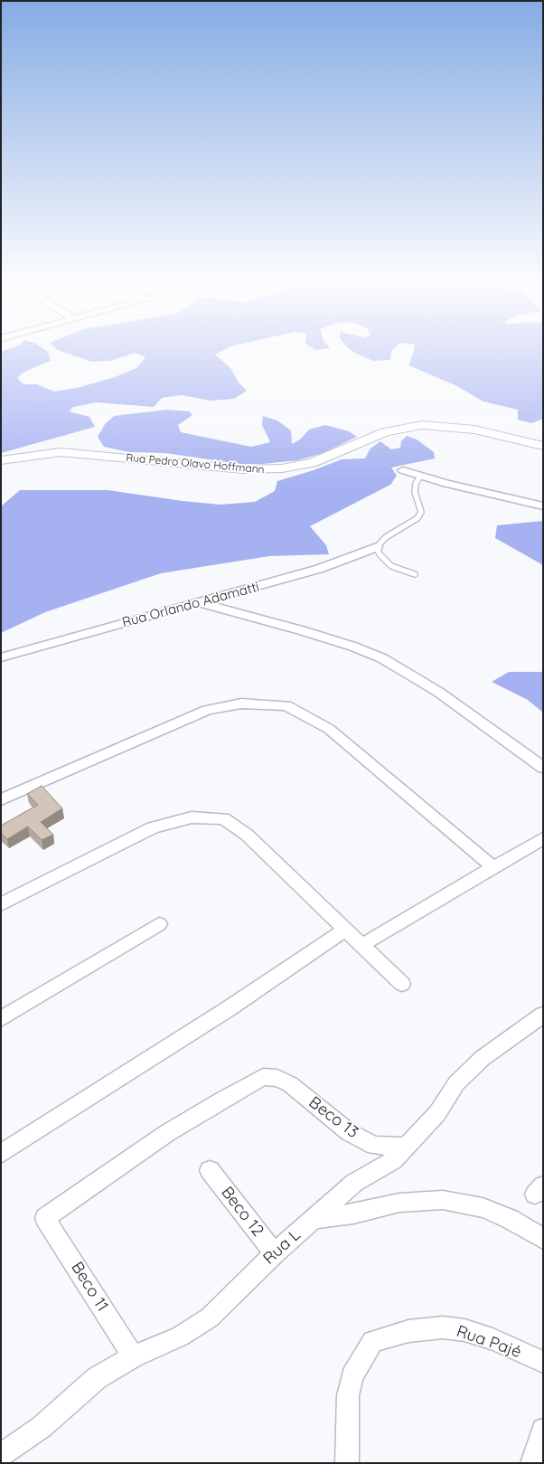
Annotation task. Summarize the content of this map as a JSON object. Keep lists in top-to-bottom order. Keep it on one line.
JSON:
{"streets":{"street":["Rua Pedro Olavo Hoffmann","Rua Orlando Adamatti","Beco 13","Beco 12","Rua L","Beco 11","Rua Pajé"]},"crossings":[["Beco 13","Rua L"],["Beco 13","Beco 11"],["Beco 12","Rua L"],["Rua L","Beco 11"]]}
